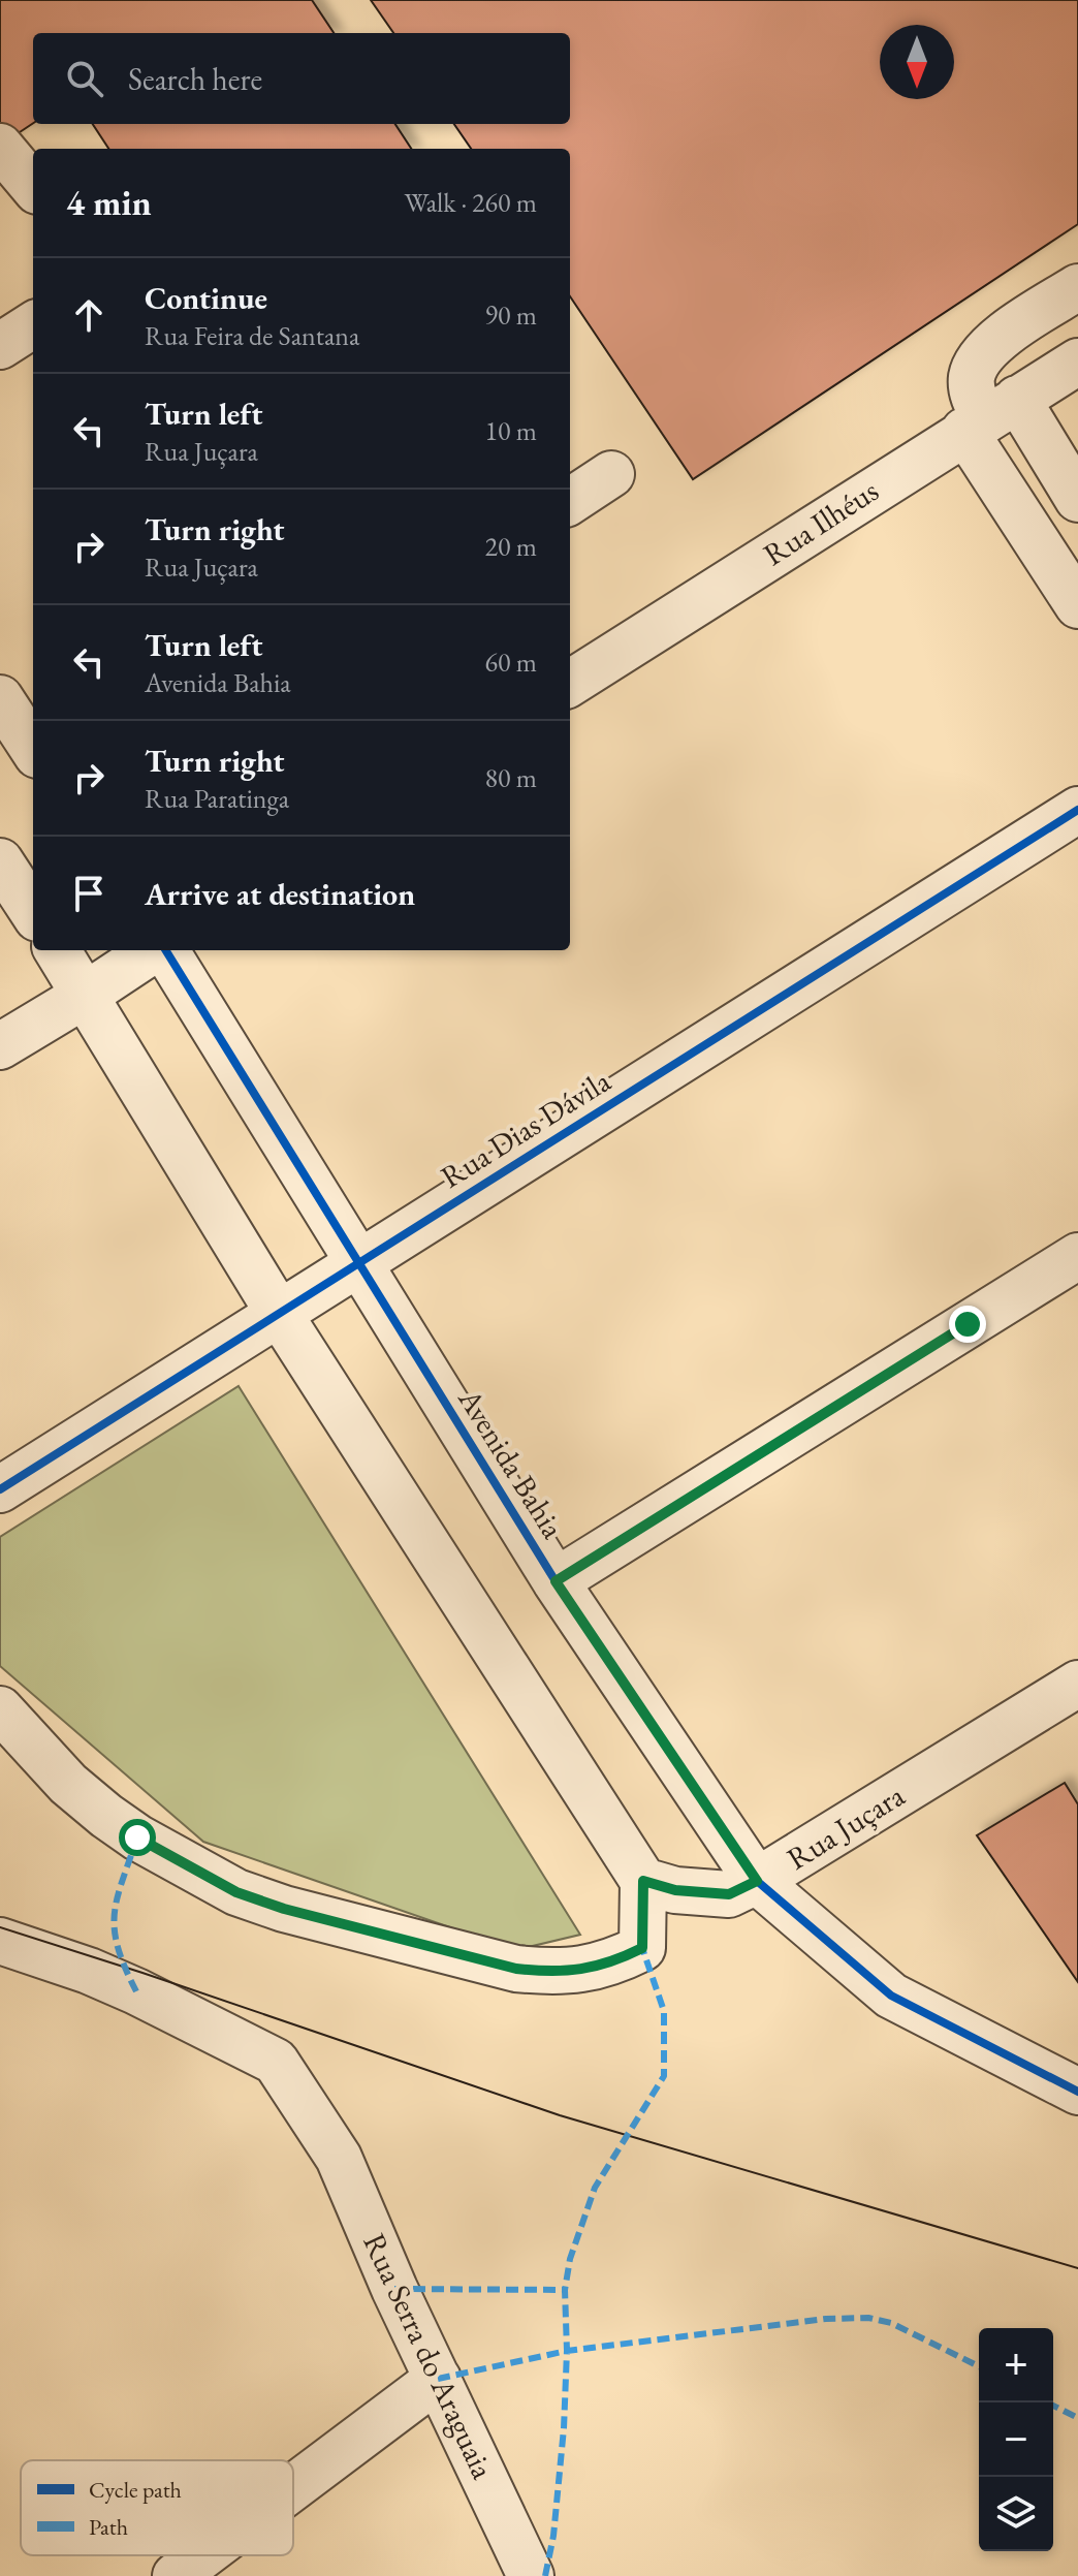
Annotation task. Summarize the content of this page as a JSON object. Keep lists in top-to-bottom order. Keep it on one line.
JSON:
{"streets":{"street":["Rua Ilhéus","Rua Dias Dávila","Avenida Bahia","Rua Juçara","Rua Serra do Araguaia"]},"crossings":[["Rua Dias Dávila","Avenida Bahia"],["Avenida Bahia","Rua Juçara"]],"legend":["Cycle path","Path"],"north":"bottom","page":{"search":"Search here","heading":["4 min","Walk · 260 m"],"list":[["Continue","Rua Feira de Santana","90 m"],["Turn left","Rua Juçara","10 m"],["Turn right","Rua Juçara","20 m"],["Turn left","Avenida Bahia","60 m"],["Turn right","Rua Paratinga","80 m"],"Arrive at destination"],"map_buttons":["+","−"]}}
